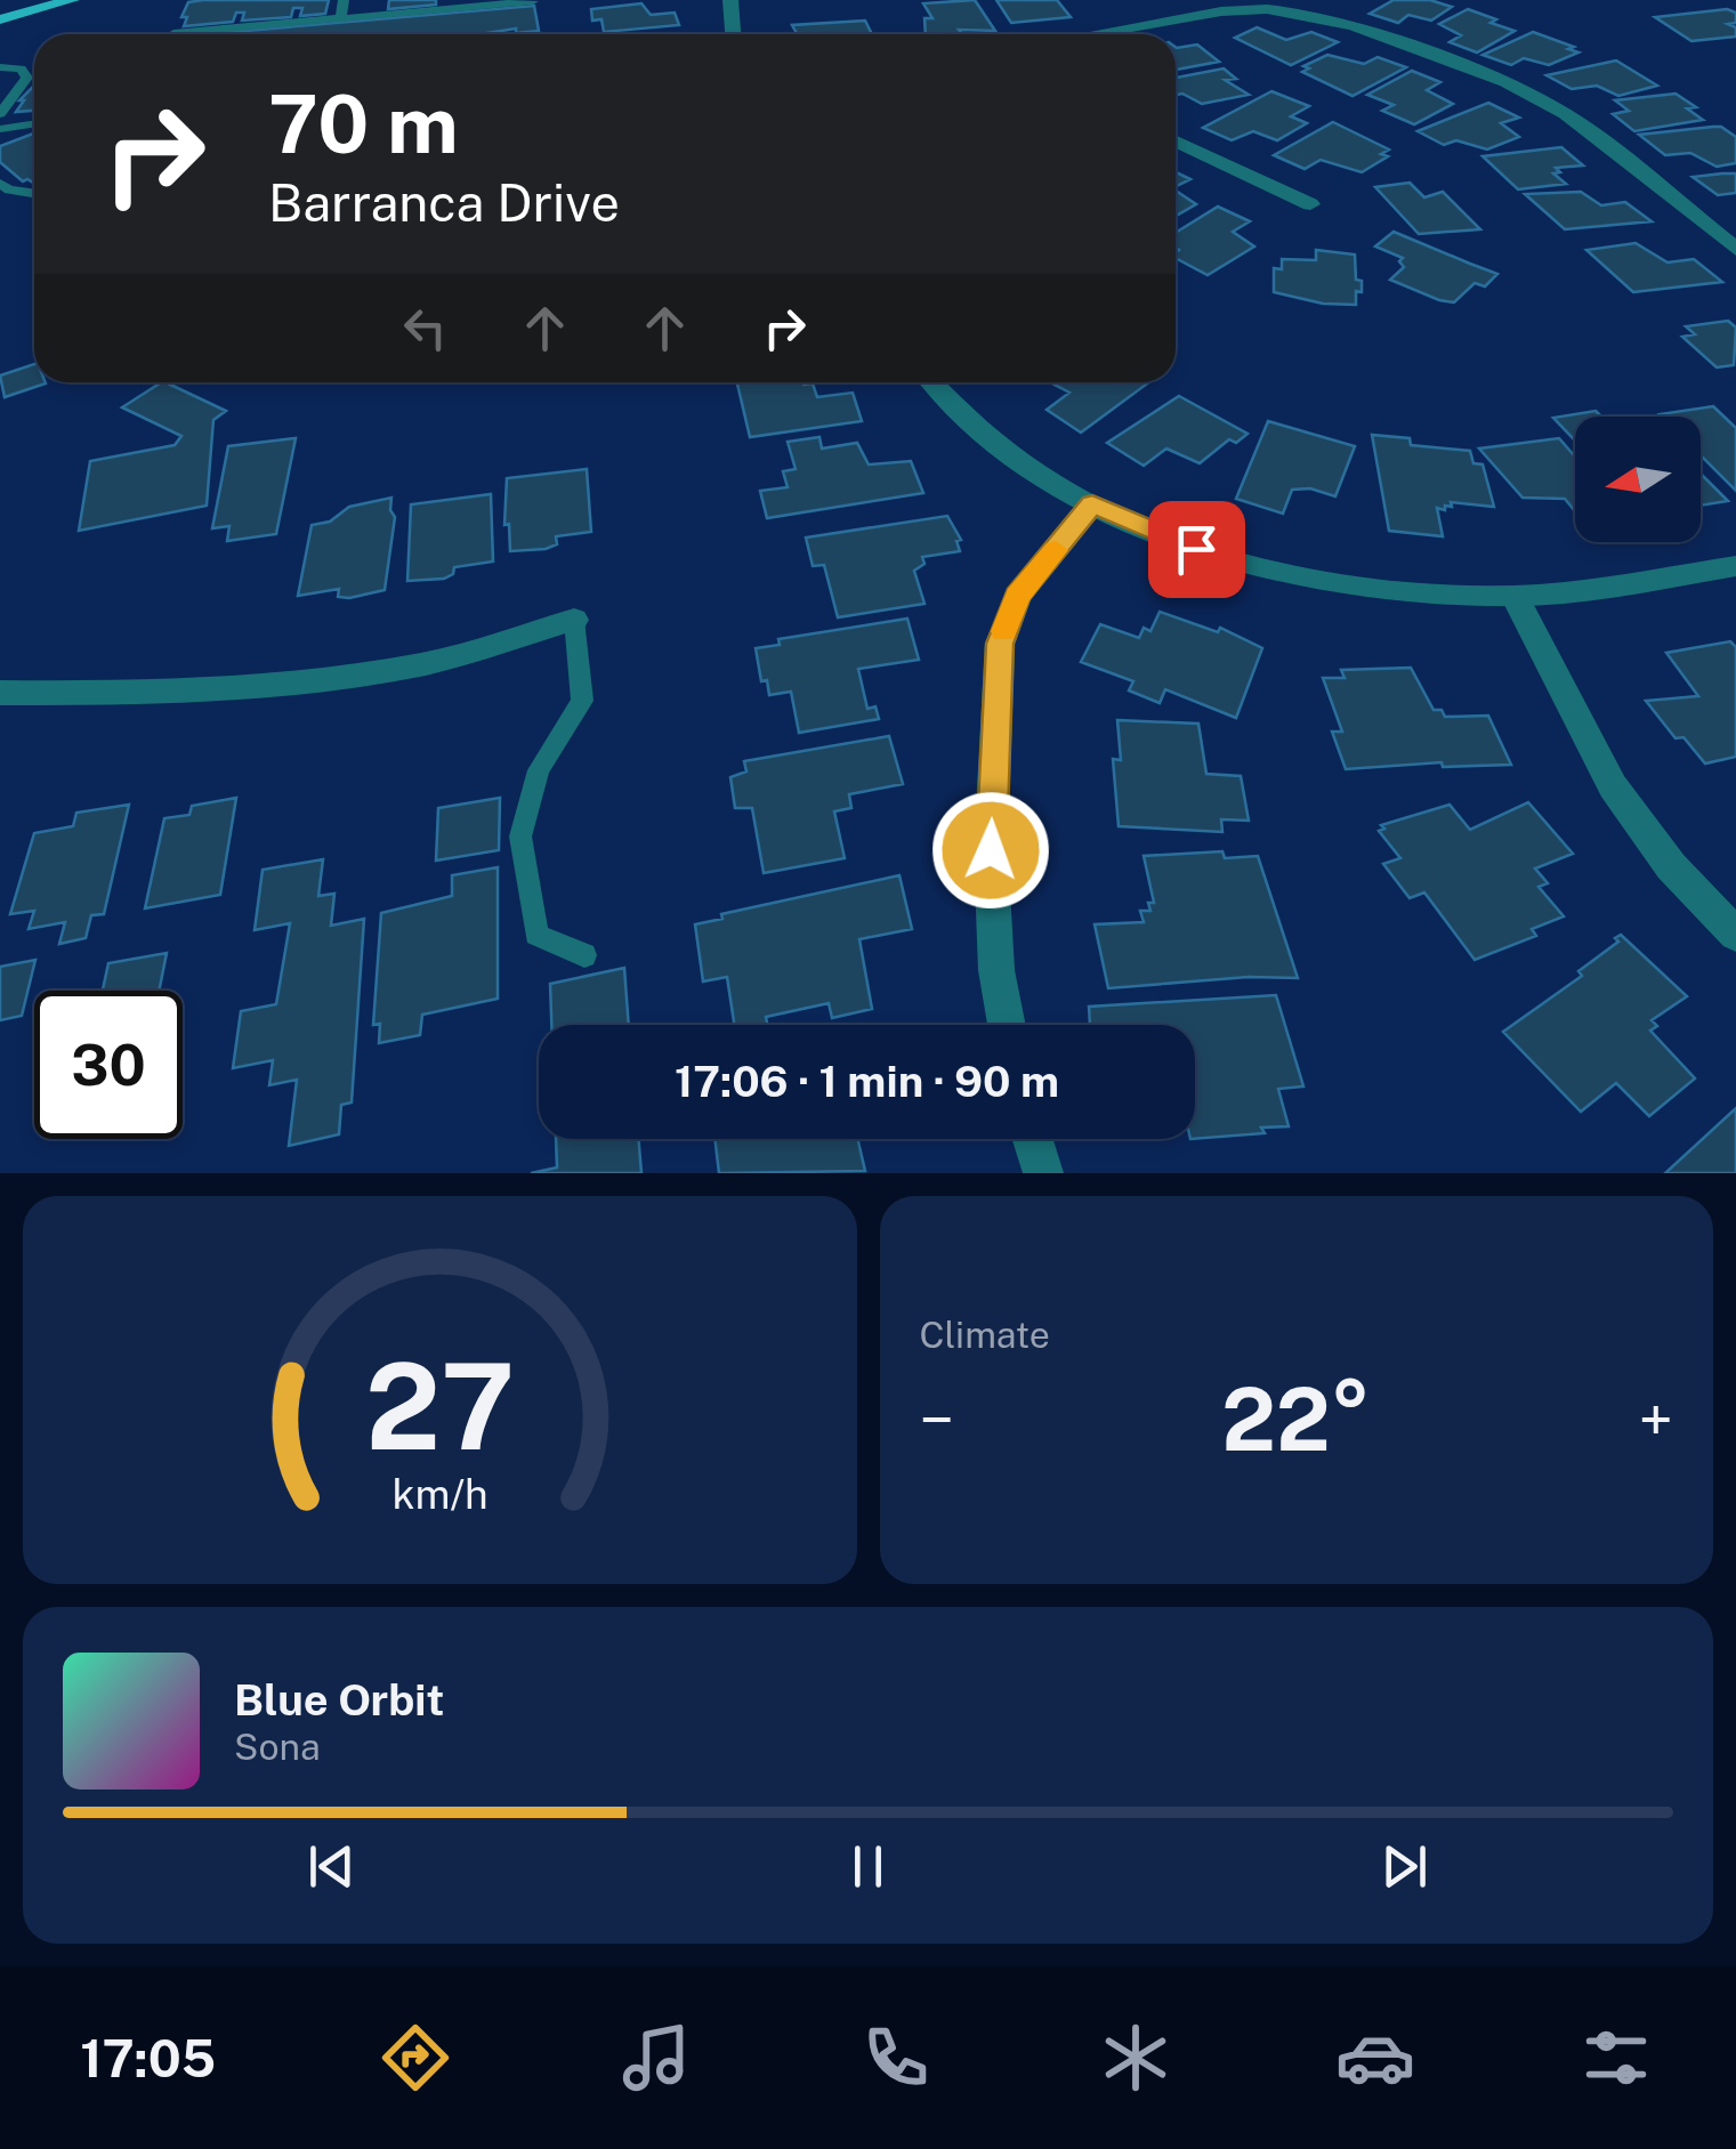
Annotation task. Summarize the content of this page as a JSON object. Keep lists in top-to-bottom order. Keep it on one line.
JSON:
{"north":"left","page":{"turn":["70 m","Barranca Drive"],"limit":"30","trip":"17:06 · 1 min · 90 m","tile":"Climate","heat":["−","22°","+"],"song":["Blue Orbit","Sona"],"tabs":"17:05","gauge":["27","km/h"]}}
